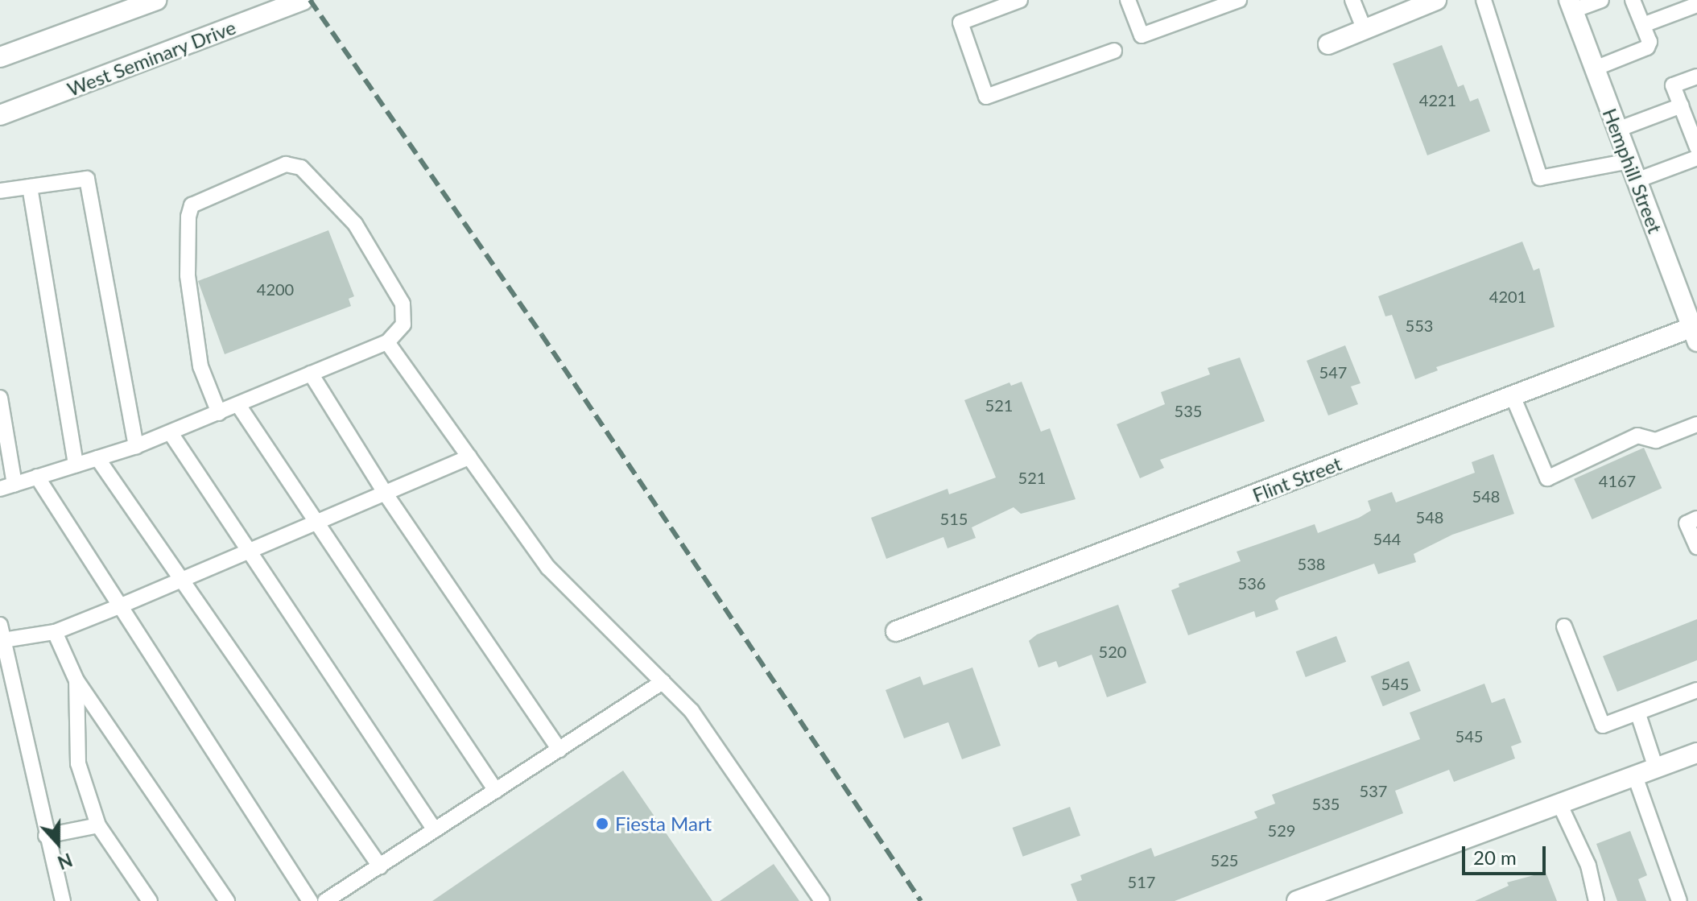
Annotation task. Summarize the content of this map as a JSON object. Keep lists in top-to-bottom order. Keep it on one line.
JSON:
{"streets":{"street":["West Seminary Drive","Hemphill Street","Flint Street"]},"crossings":[["Hemphill Street","Flint Street"]],"places":["Fiesta Mart"],"house_numbers":["4221","4200","4201","553","547","521","535","521","4167","548","548","515","544","538","536","520","545","545","537","535","529","525","517"],"scale_bar":"20 m","north":"bottom"}
